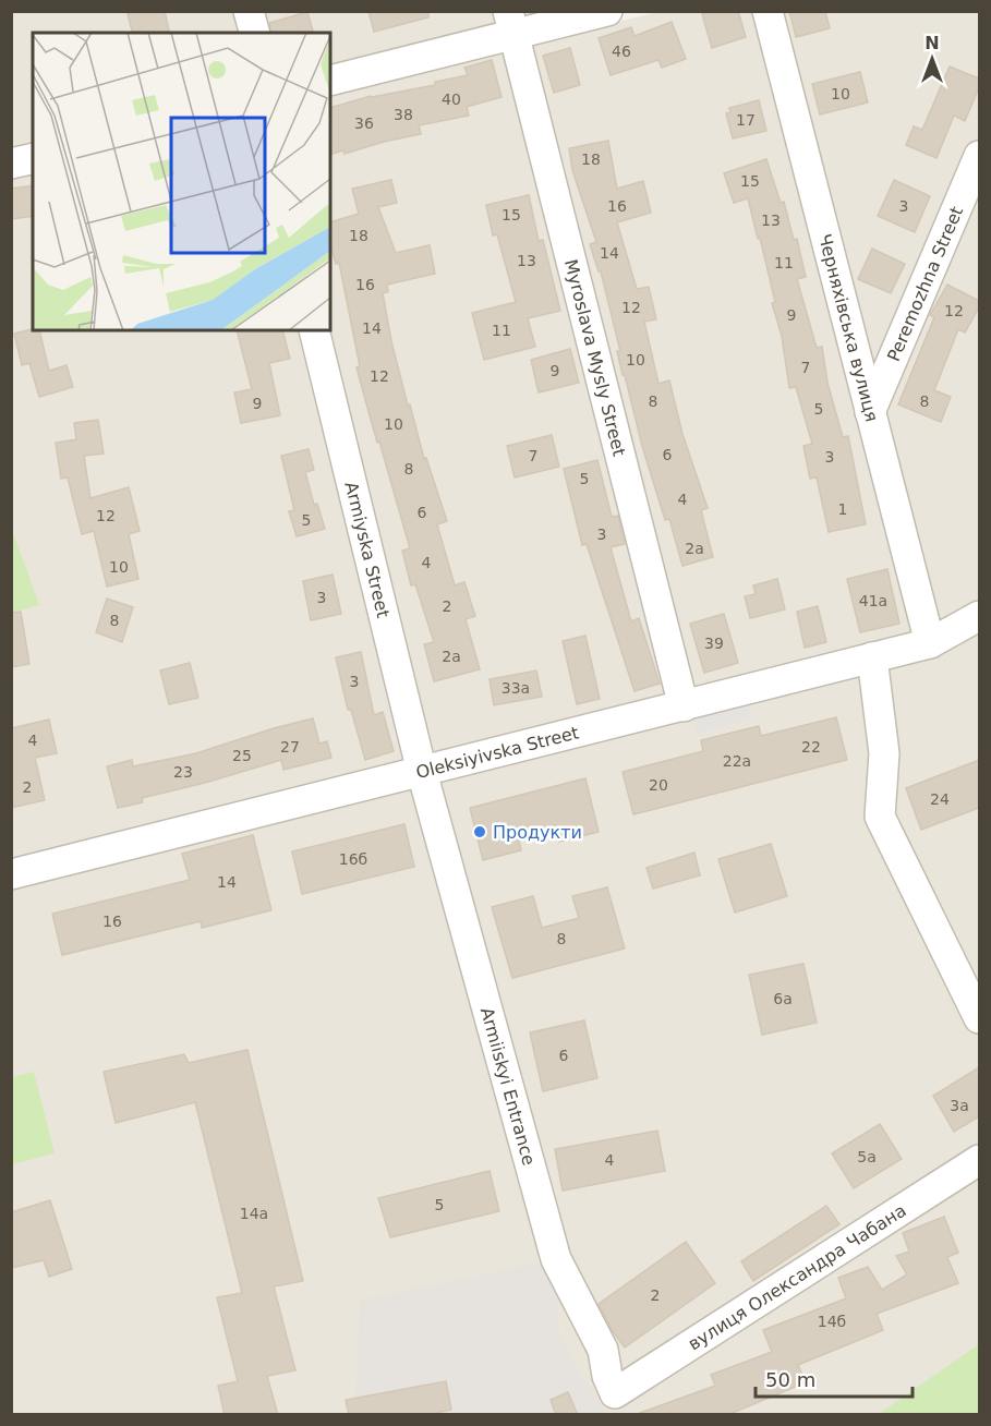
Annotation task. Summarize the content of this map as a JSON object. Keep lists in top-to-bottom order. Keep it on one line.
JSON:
{"streets":{"street":["Peremozhna Street","Черняхівська вулиця","Myroslava Mysly Street","Armiyska Street","Oleksiyivska Street","Armiiskyi Entrance","вулиця Олександра Чабана"]},"crossings":[["Peremozhna Street","Черняхівська вулиця"],["Черняхівська вулиця","Oleksiyivska Street"],["Myroslava Mysly Street","Oleksiyivska Street"],["Armiyska Street","Oleksiyivska Street"],["Armiyska Street","Armiiskyi Entrance"],["Oleksiyivska Street","Armiiskyi Entrance"],["Armiiskyi Entrance","вулиця Олександра Чабана"]],"places":["Продукти"],"house_numbers":["46","10","40","38","17","36","18","15","16","3","15","13","18","14","13","11","16","12","12","9","14","11","10","7","9","12","8","8","9","5","10","6","7","3","8","5","4","1","6","12","5","3","2а","4","10","3","41а","2","8","39","2а","3","33а","4","27","22","25","22а","23","20","2","24","16б","14","16","8","6а","6","3а","5а","4","5","14а","2","14б"],"scale_bar":"50 m","north":"top"}
